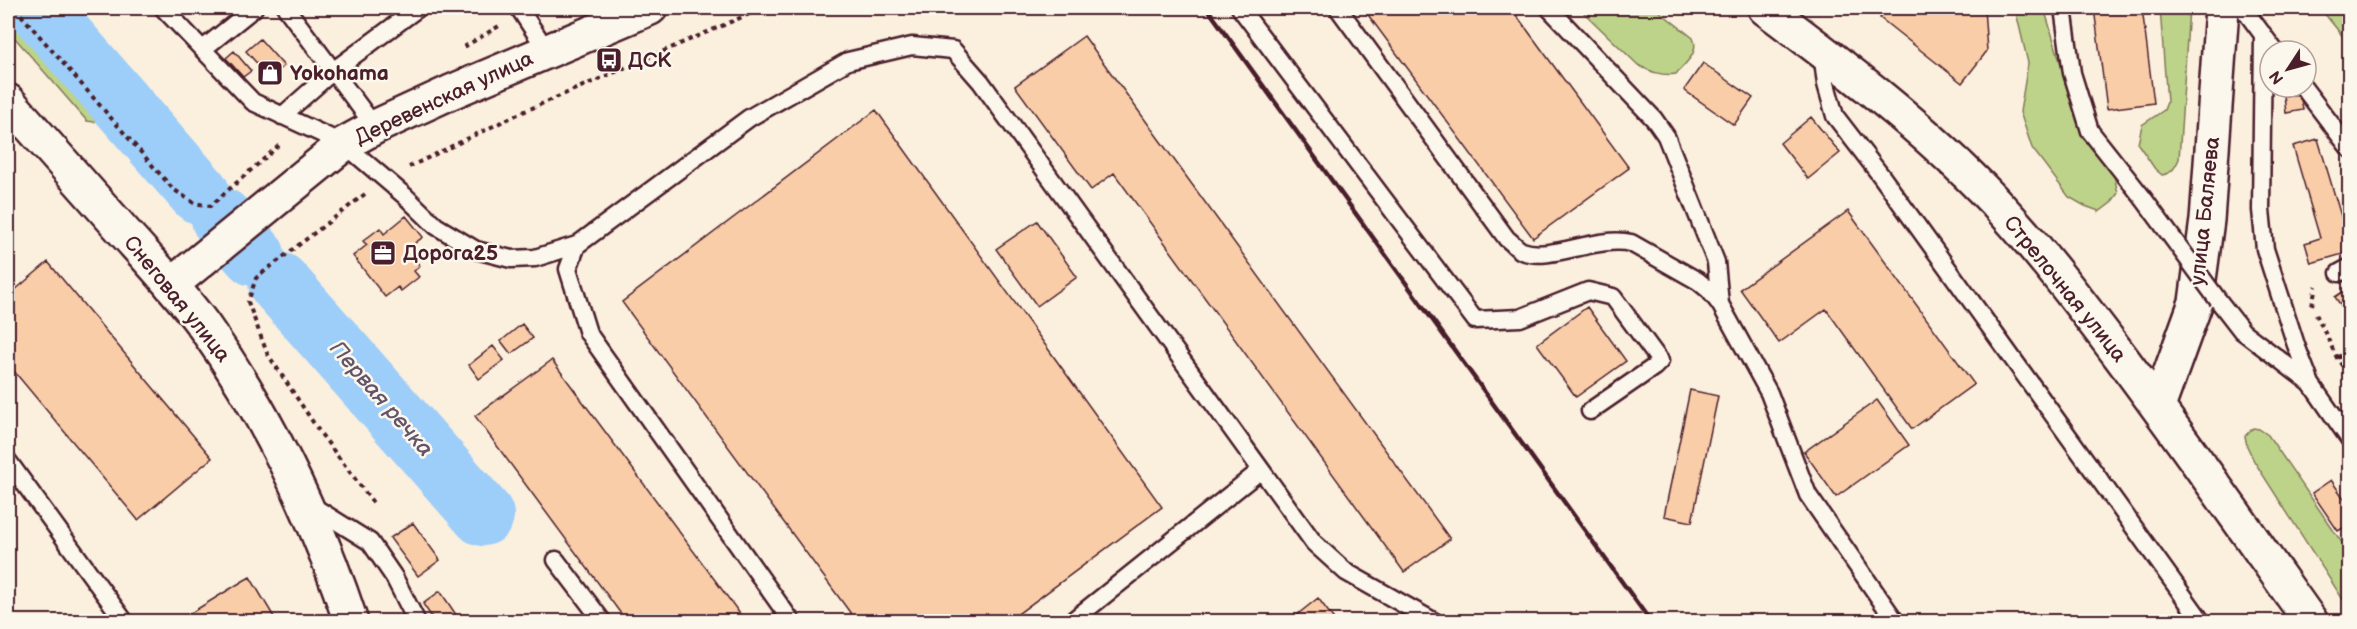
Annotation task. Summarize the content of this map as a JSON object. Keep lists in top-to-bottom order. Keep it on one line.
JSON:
{"streets":{"main road":["Деревенская улица","улица Баляева","Стрелочная улица","Снеговая улица"]},"crossings":[["Деревенская улица","Снеговая улица"],["улица Баляева","Стрелочная улица"]],"water":["Первая речка"],"places":{"bus stop":["ДСК"],"shop":["Yokohama"],"office":["Дорога25"]},"north":"bottom left"}
